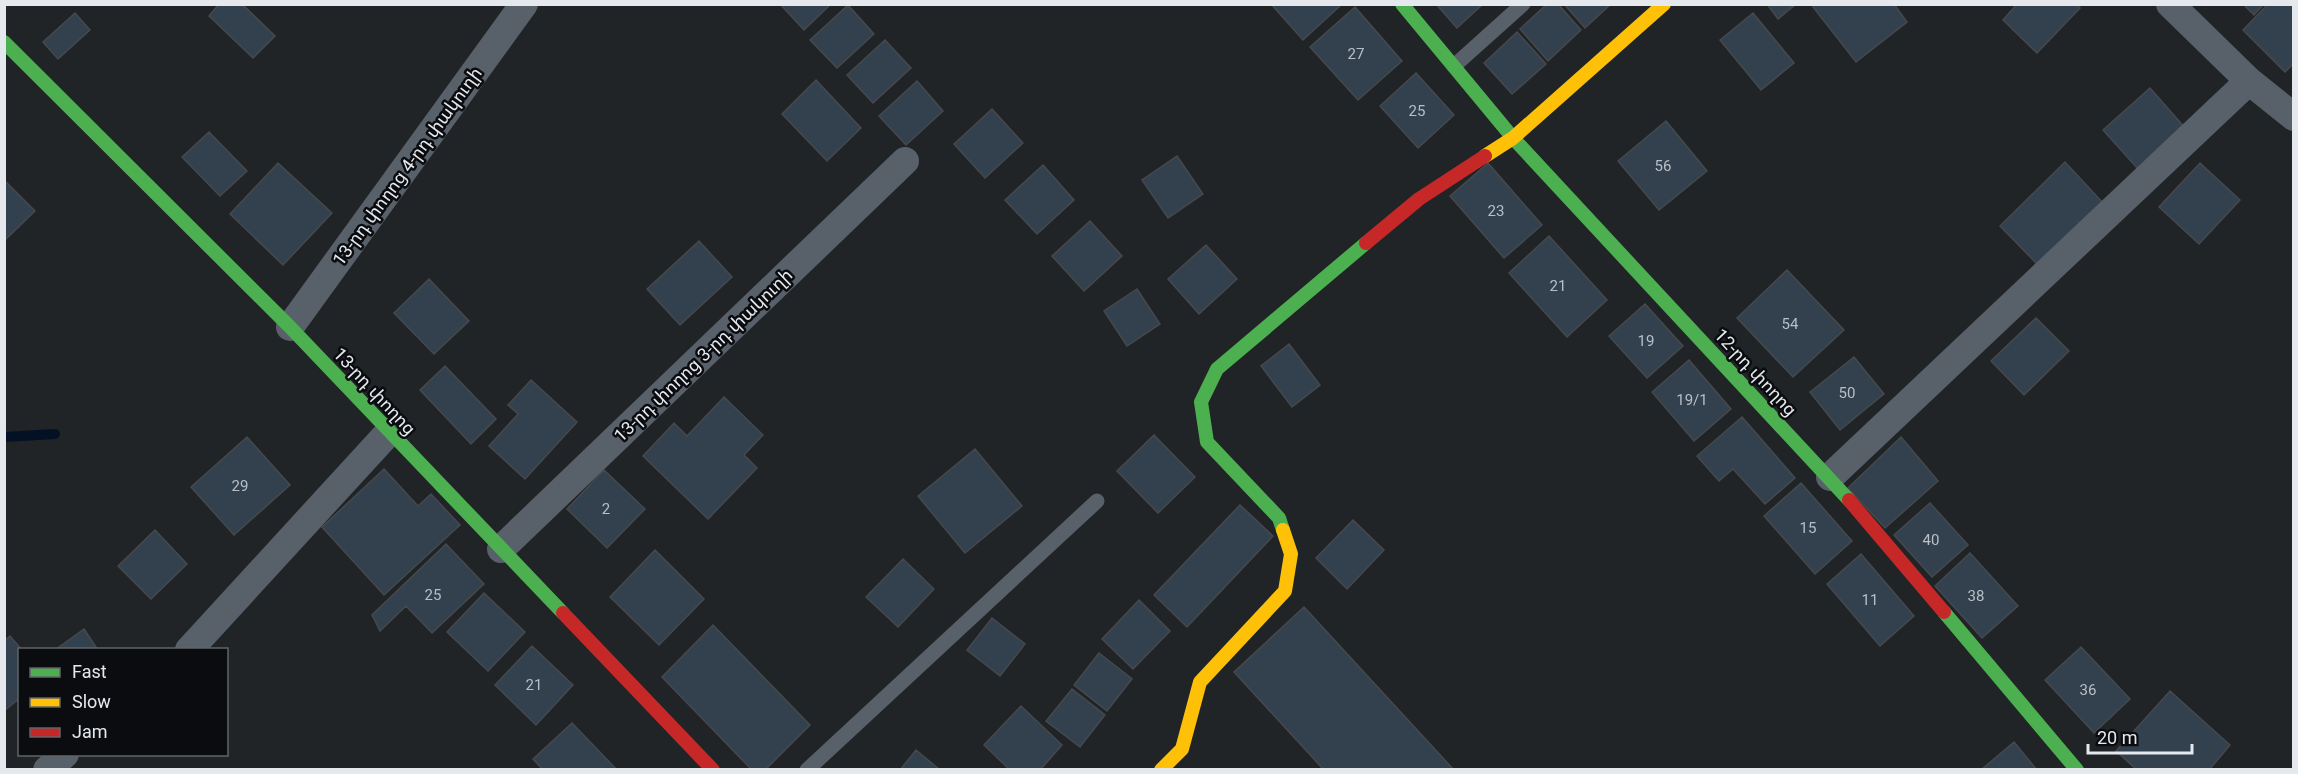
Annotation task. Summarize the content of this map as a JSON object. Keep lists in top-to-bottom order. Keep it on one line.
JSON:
{"streets":{"street":["13-րդ փողոց 4-րդ փակուղի","13-րդ փողոց 3-րդ փակուղի","12-րդ փողոց","13-րդ փողոց"]},"crossings":[["13-րդ փողոց 4-րդ փակուղի","13-րդ փողոց"],["13-րդ փողոց 3-րդ փակուղի","13-րդ փողոց"]],"house_numbers":["27","25","56","23","21","54","19","50","19/1","29","2","15","40","25","38","11","21","36"],"legend":["Fast","Slow","Jam"],"scale_bar":"20 m"}
